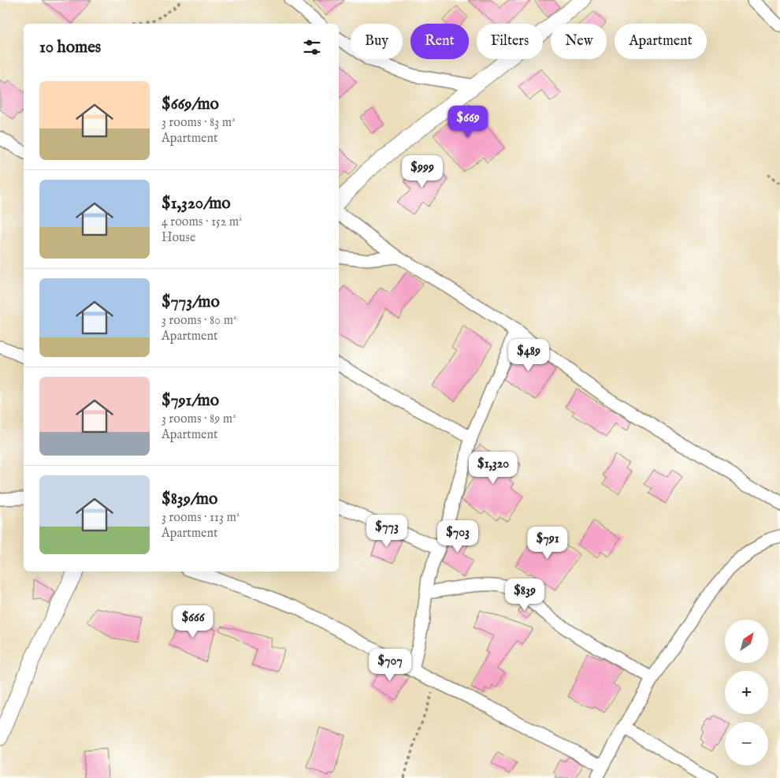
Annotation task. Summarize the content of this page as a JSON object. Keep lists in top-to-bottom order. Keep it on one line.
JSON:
{"north":"top right","page":{"chip":["Buy","Rent","Filters","New","Apartment"],"heading":"10 homes","list":[{"name":"$669/mo","note":"3 rooms · 83 m² · Apartment"},{"name":"$1,320/mo","note":"4 rooms · 152 m² · House"},{"name":"$773/mo","note":"3 rooms · 80 m² · Apartment"},{"name":"$791/mo","note":"3 rooms · 89 m² · Apartment"},{"name":"$839/mo","note":"3 rooms · 113 m² · Apartment"}],"price":["$669","$999","$489","$1,320","$773","$703","$791","$839","$666","$707"],"map_buttons":["+","−"]}}
